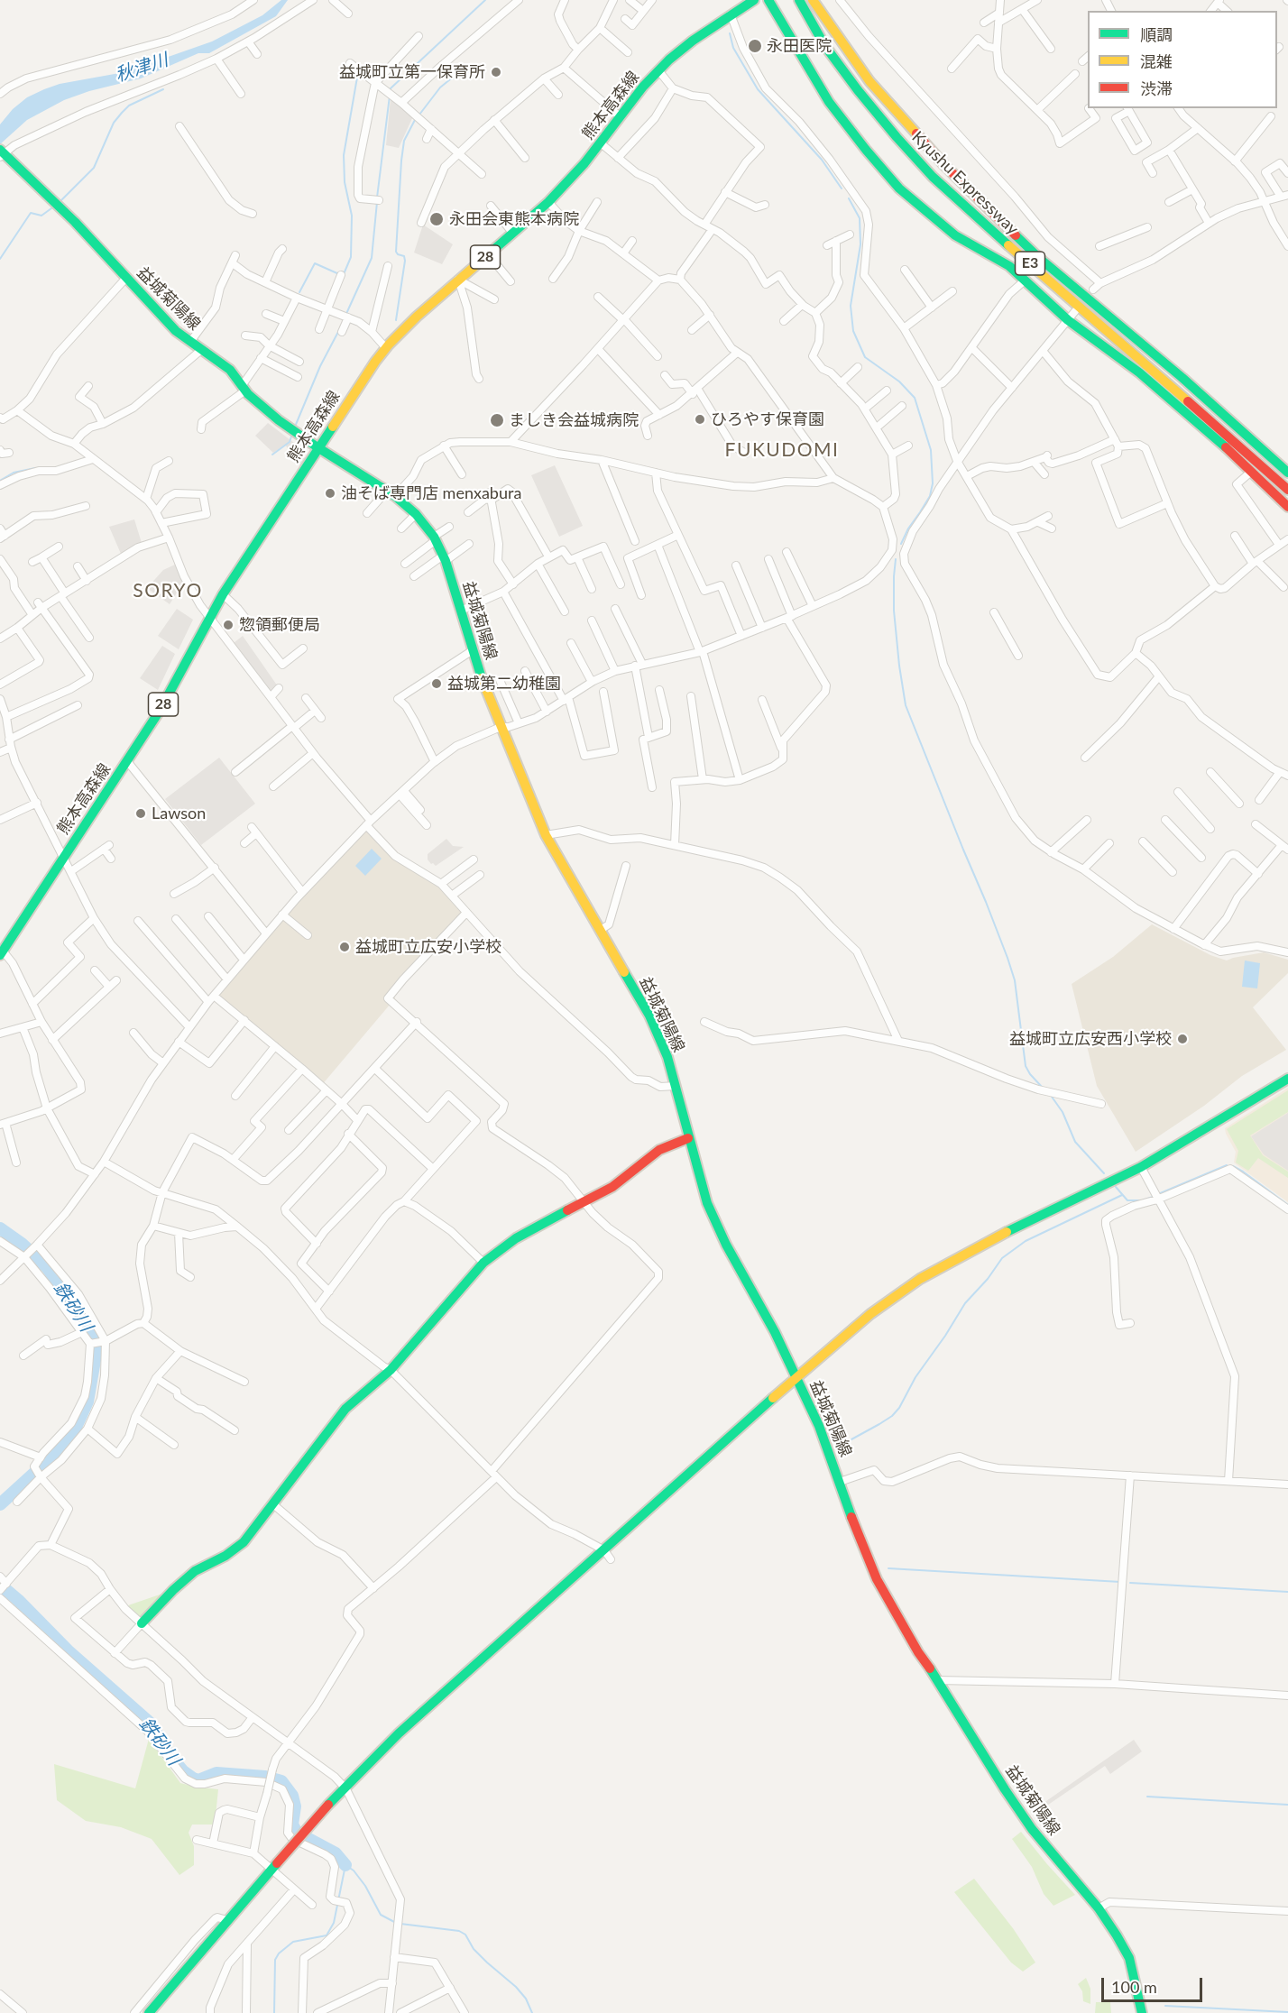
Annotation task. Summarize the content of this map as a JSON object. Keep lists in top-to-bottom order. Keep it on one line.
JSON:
{"streets":{"main road":["熊本高森線","Kyushu Expressway","28","E3","益城菊陽線"]},"crossings":[["熊本高森線","益城菊陽線"]],"districts":["FUKUDOMI","SORYO"],"water":["秋津川","鉄砂川"],"places":["永田医院","益城町立第一保育所","永田会東熊本病院","ひろやす保育園","ましき会益城病院","油そば専門店 menxabura","惣領郵便局","益城第二幼稚園","Lawson","益城町立広安小学校","益城町立広安西小学校"],"legend":["順調","混雑","渋滞"],"scale_bar":"100 m"}
